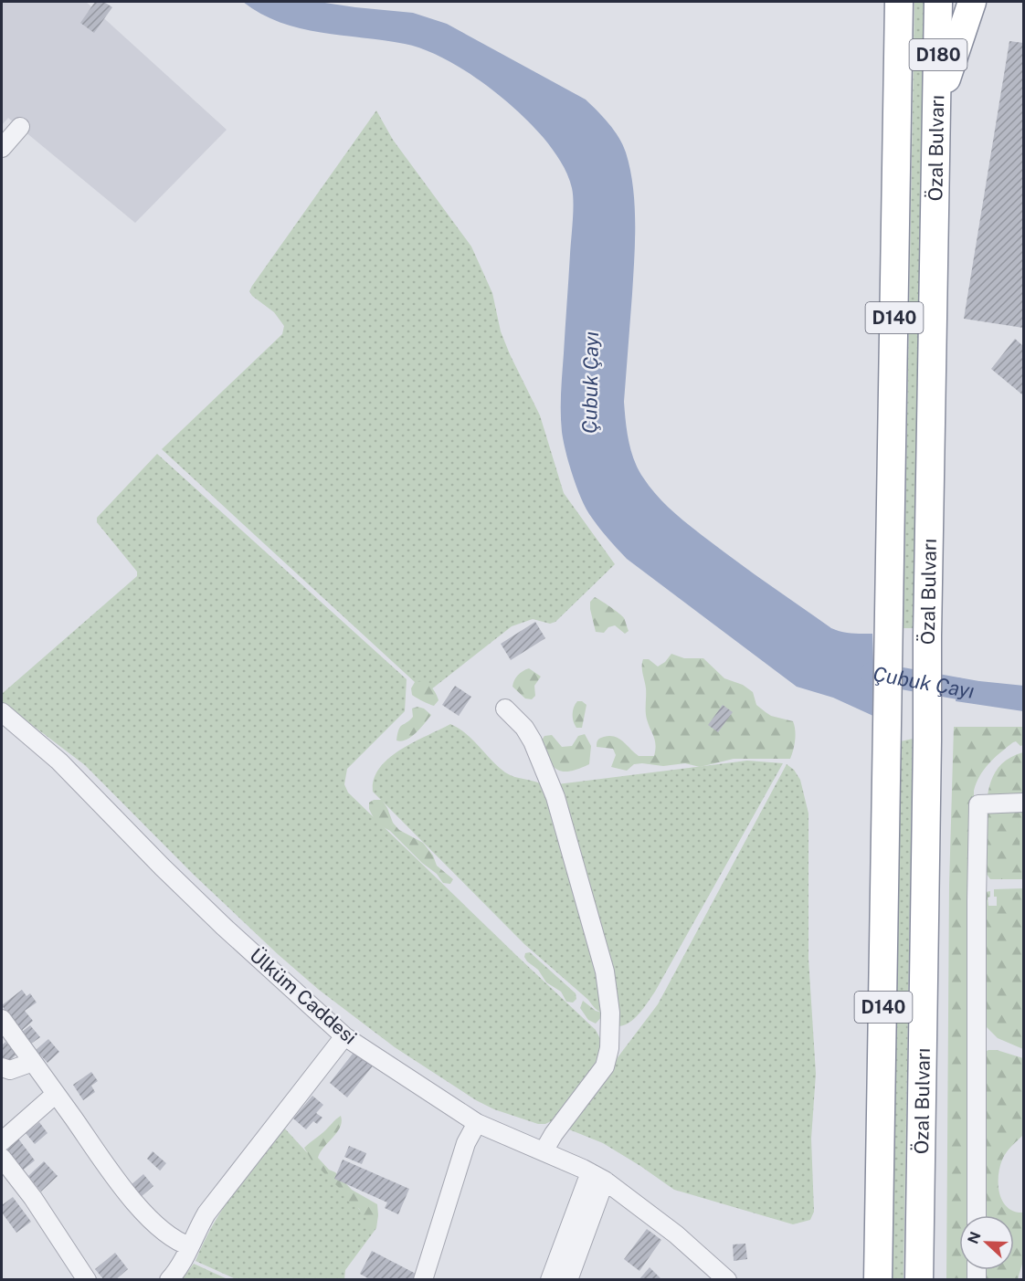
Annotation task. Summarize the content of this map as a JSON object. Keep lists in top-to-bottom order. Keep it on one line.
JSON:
{"streets":{"highway":["D180","Özal Bulvarı","D140"],"street":["Ülküm Caddesi"]},"water":["Çubuk Çayı"],"north":"left"}
